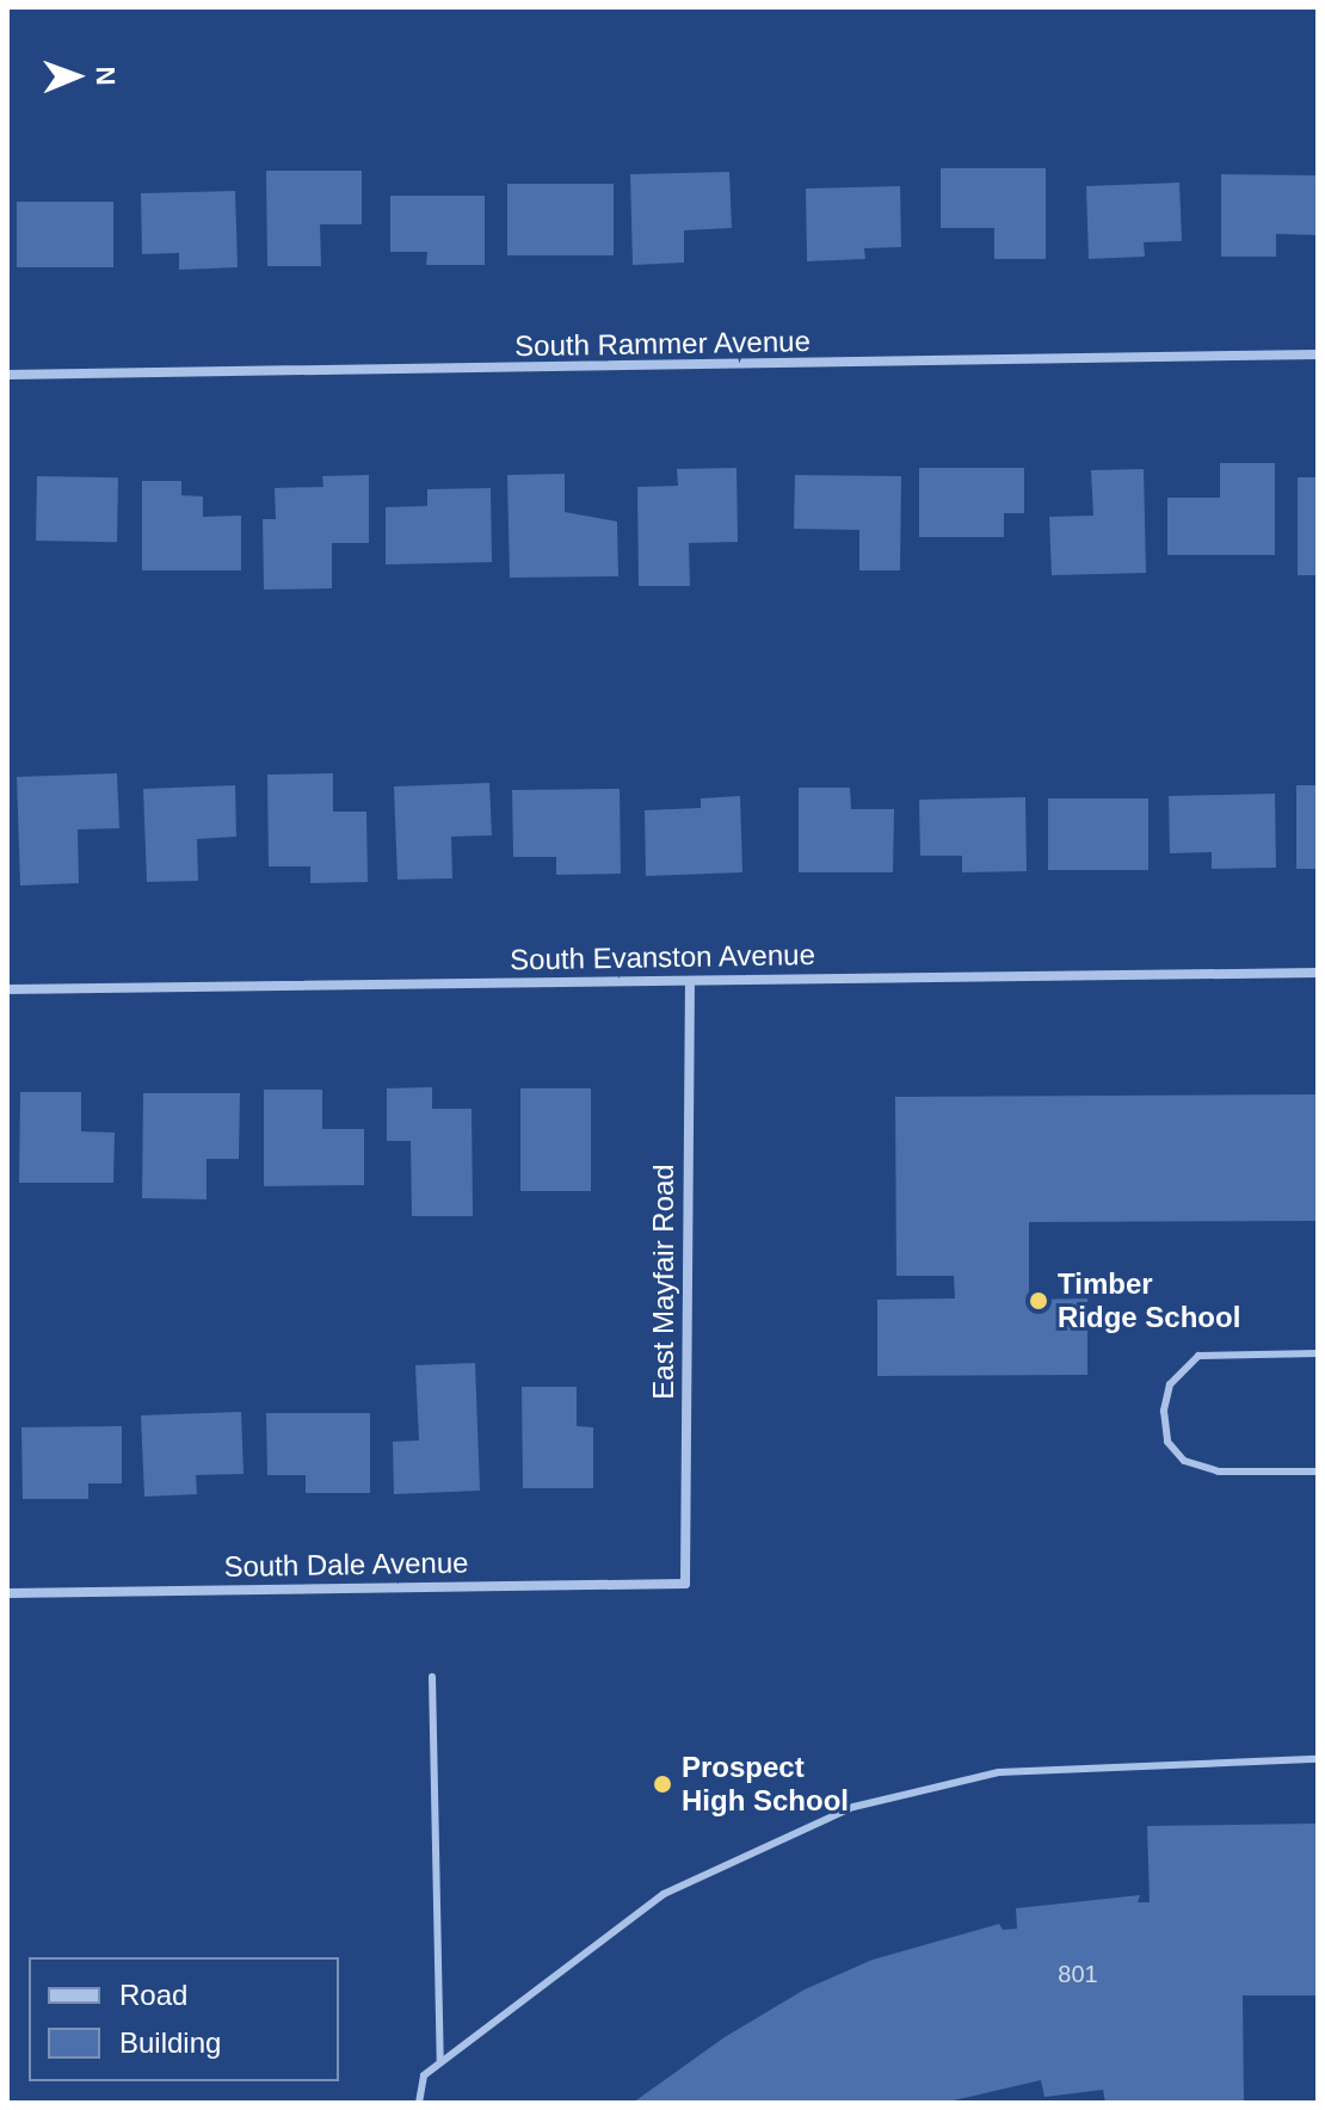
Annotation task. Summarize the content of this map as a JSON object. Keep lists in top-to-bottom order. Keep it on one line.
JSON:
{"streets":{"street":["South Rammer Avenue","South Evanston Avenue","East Mayfair Road","South Dale Avenue"]},"crossings":[["South Evanston Avenue","East Mayfair Road"],["East Mayfair Road","South Dale Avenue"]],"places":["Timber Ridge School","Prospect High School"],"house_numbers":["801"],"legend":["Road","Building"],"north":"right"}
